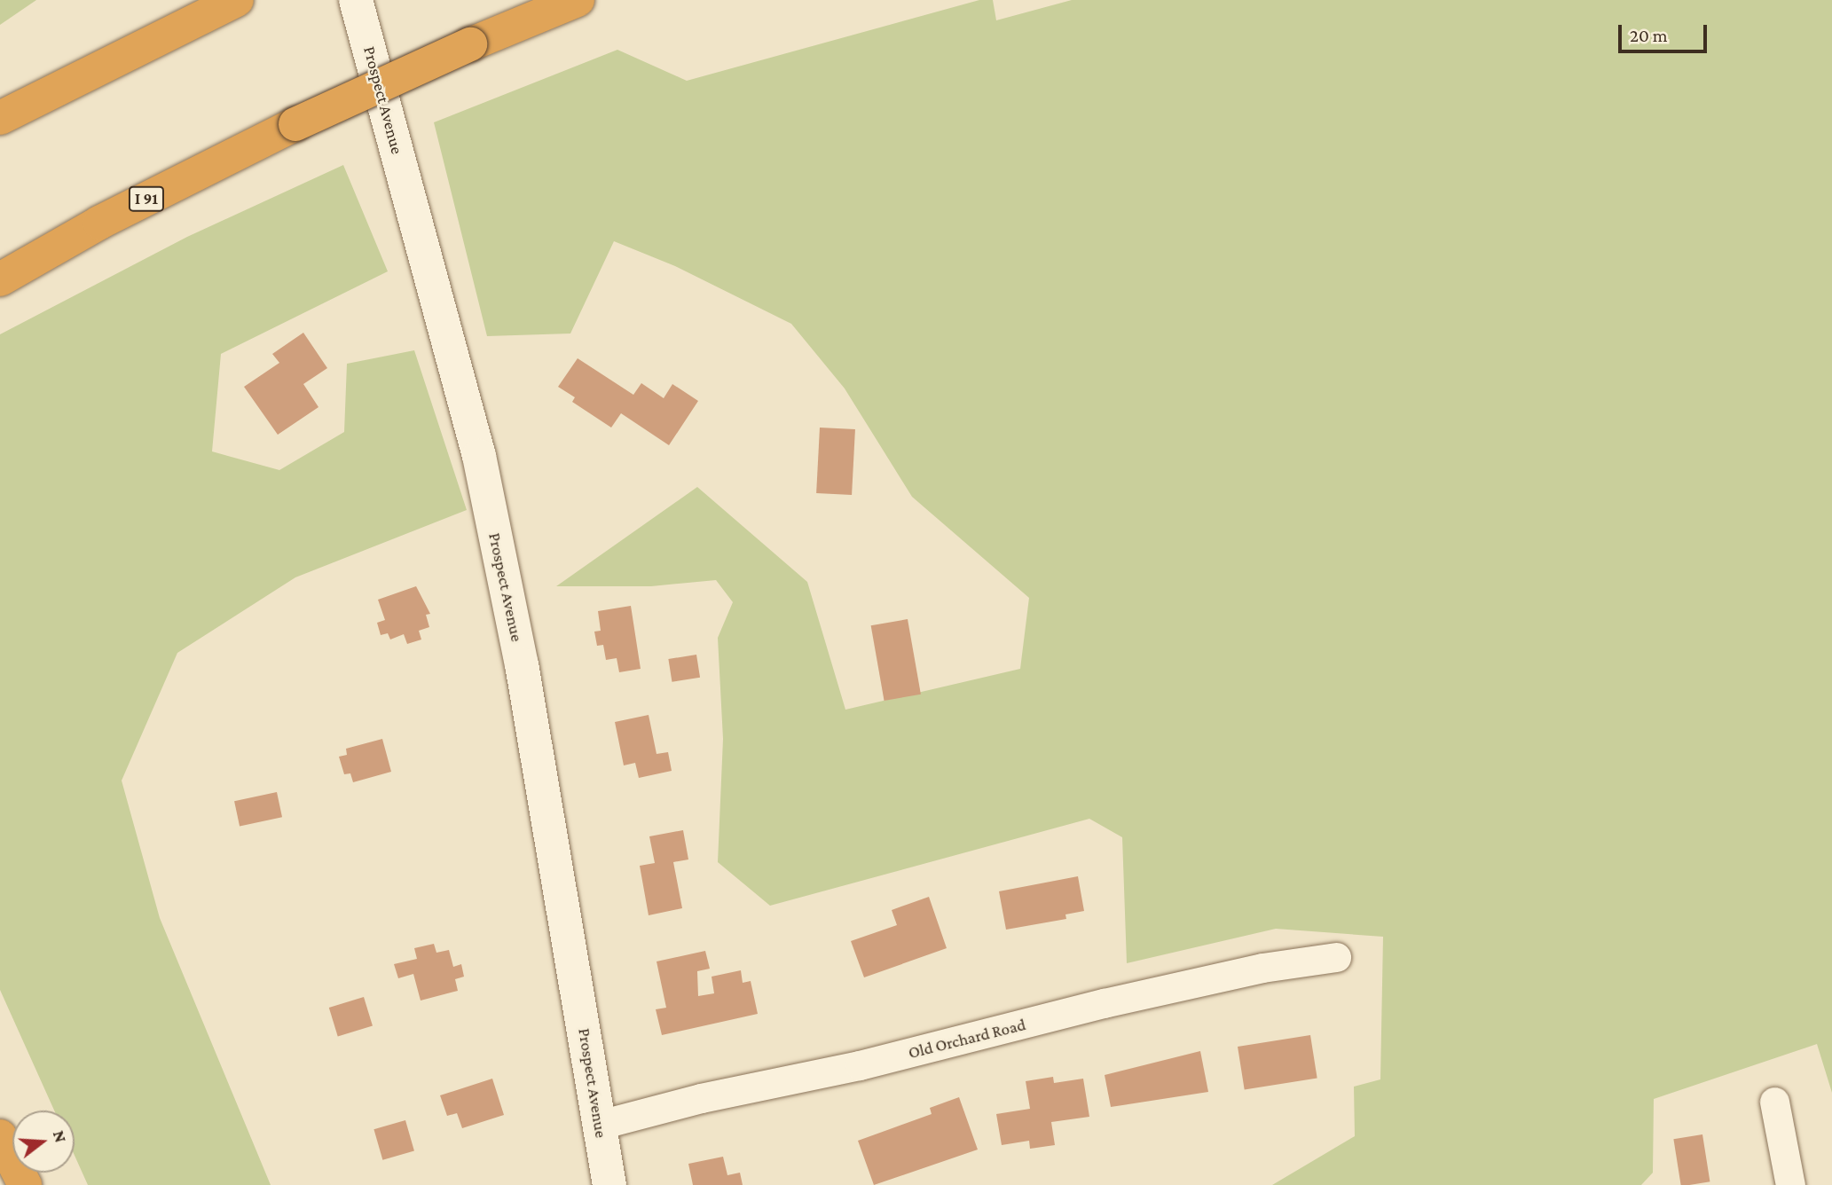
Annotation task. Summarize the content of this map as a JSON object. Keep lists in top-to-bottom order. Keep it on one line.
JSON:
{"streets":{"highway":["I 91"],"street":["Prospect Avenue","Old Orchard Road"]},"crossings":[["Prospect Avenue","Old Orchard Road"]],"scale_bar":"20 m","north":"right"}
